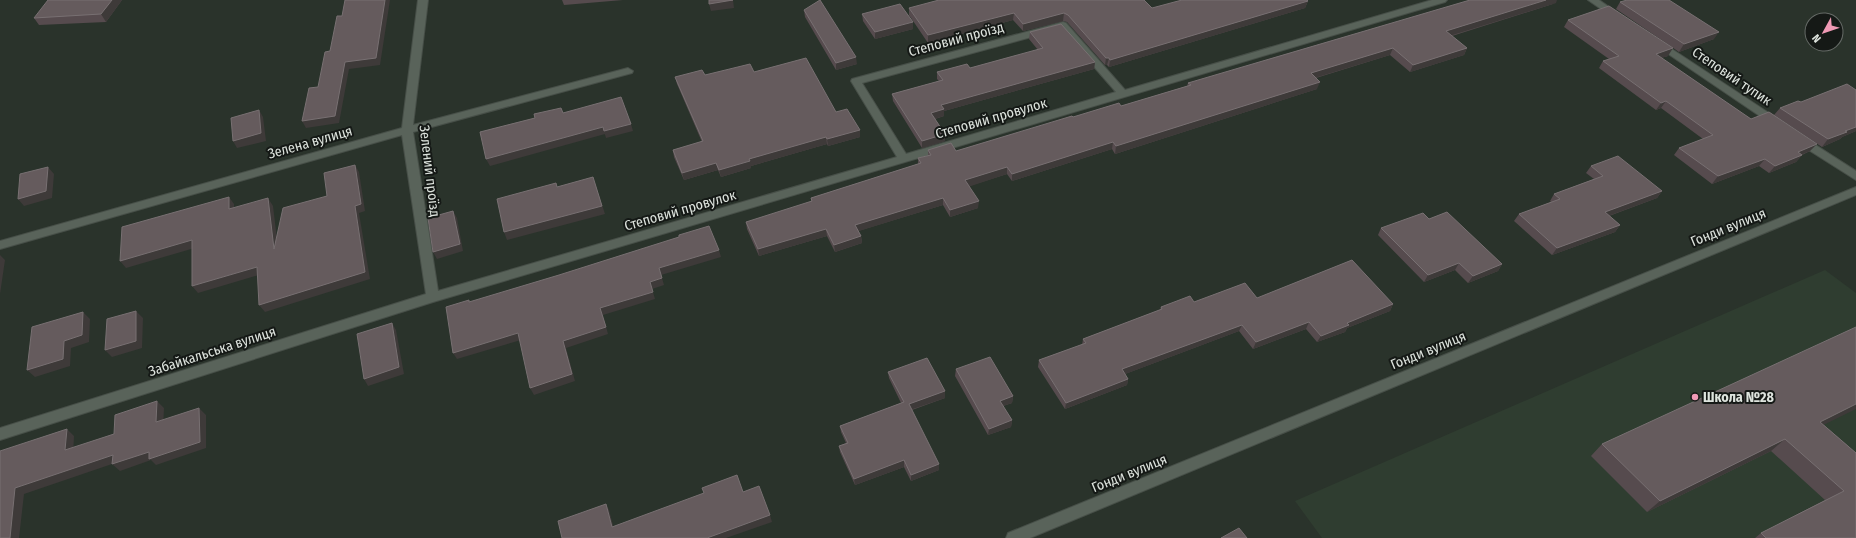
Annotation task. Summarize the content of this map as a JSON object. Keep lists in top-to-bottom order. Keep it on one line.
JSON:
{"streets":{"street":["Степовий проїзд","Степовий тупик","Степовий провулок","Зелена вулиця","Зелений проїзд","Гонди вулиця","Забайкальська вулиця"]},"crossings":[["Степовий проїзд","Степовий провулок"],["Степовий провулок","Зелений проїзд"],["Степовий провулок","Забайкальська вулиця"],["Зелена вулиця","Зелений проїзд"],["Зелений проїзд","Забайкальська вулиця"]],"places":["Школа №28"],"north":"bottom left"}
